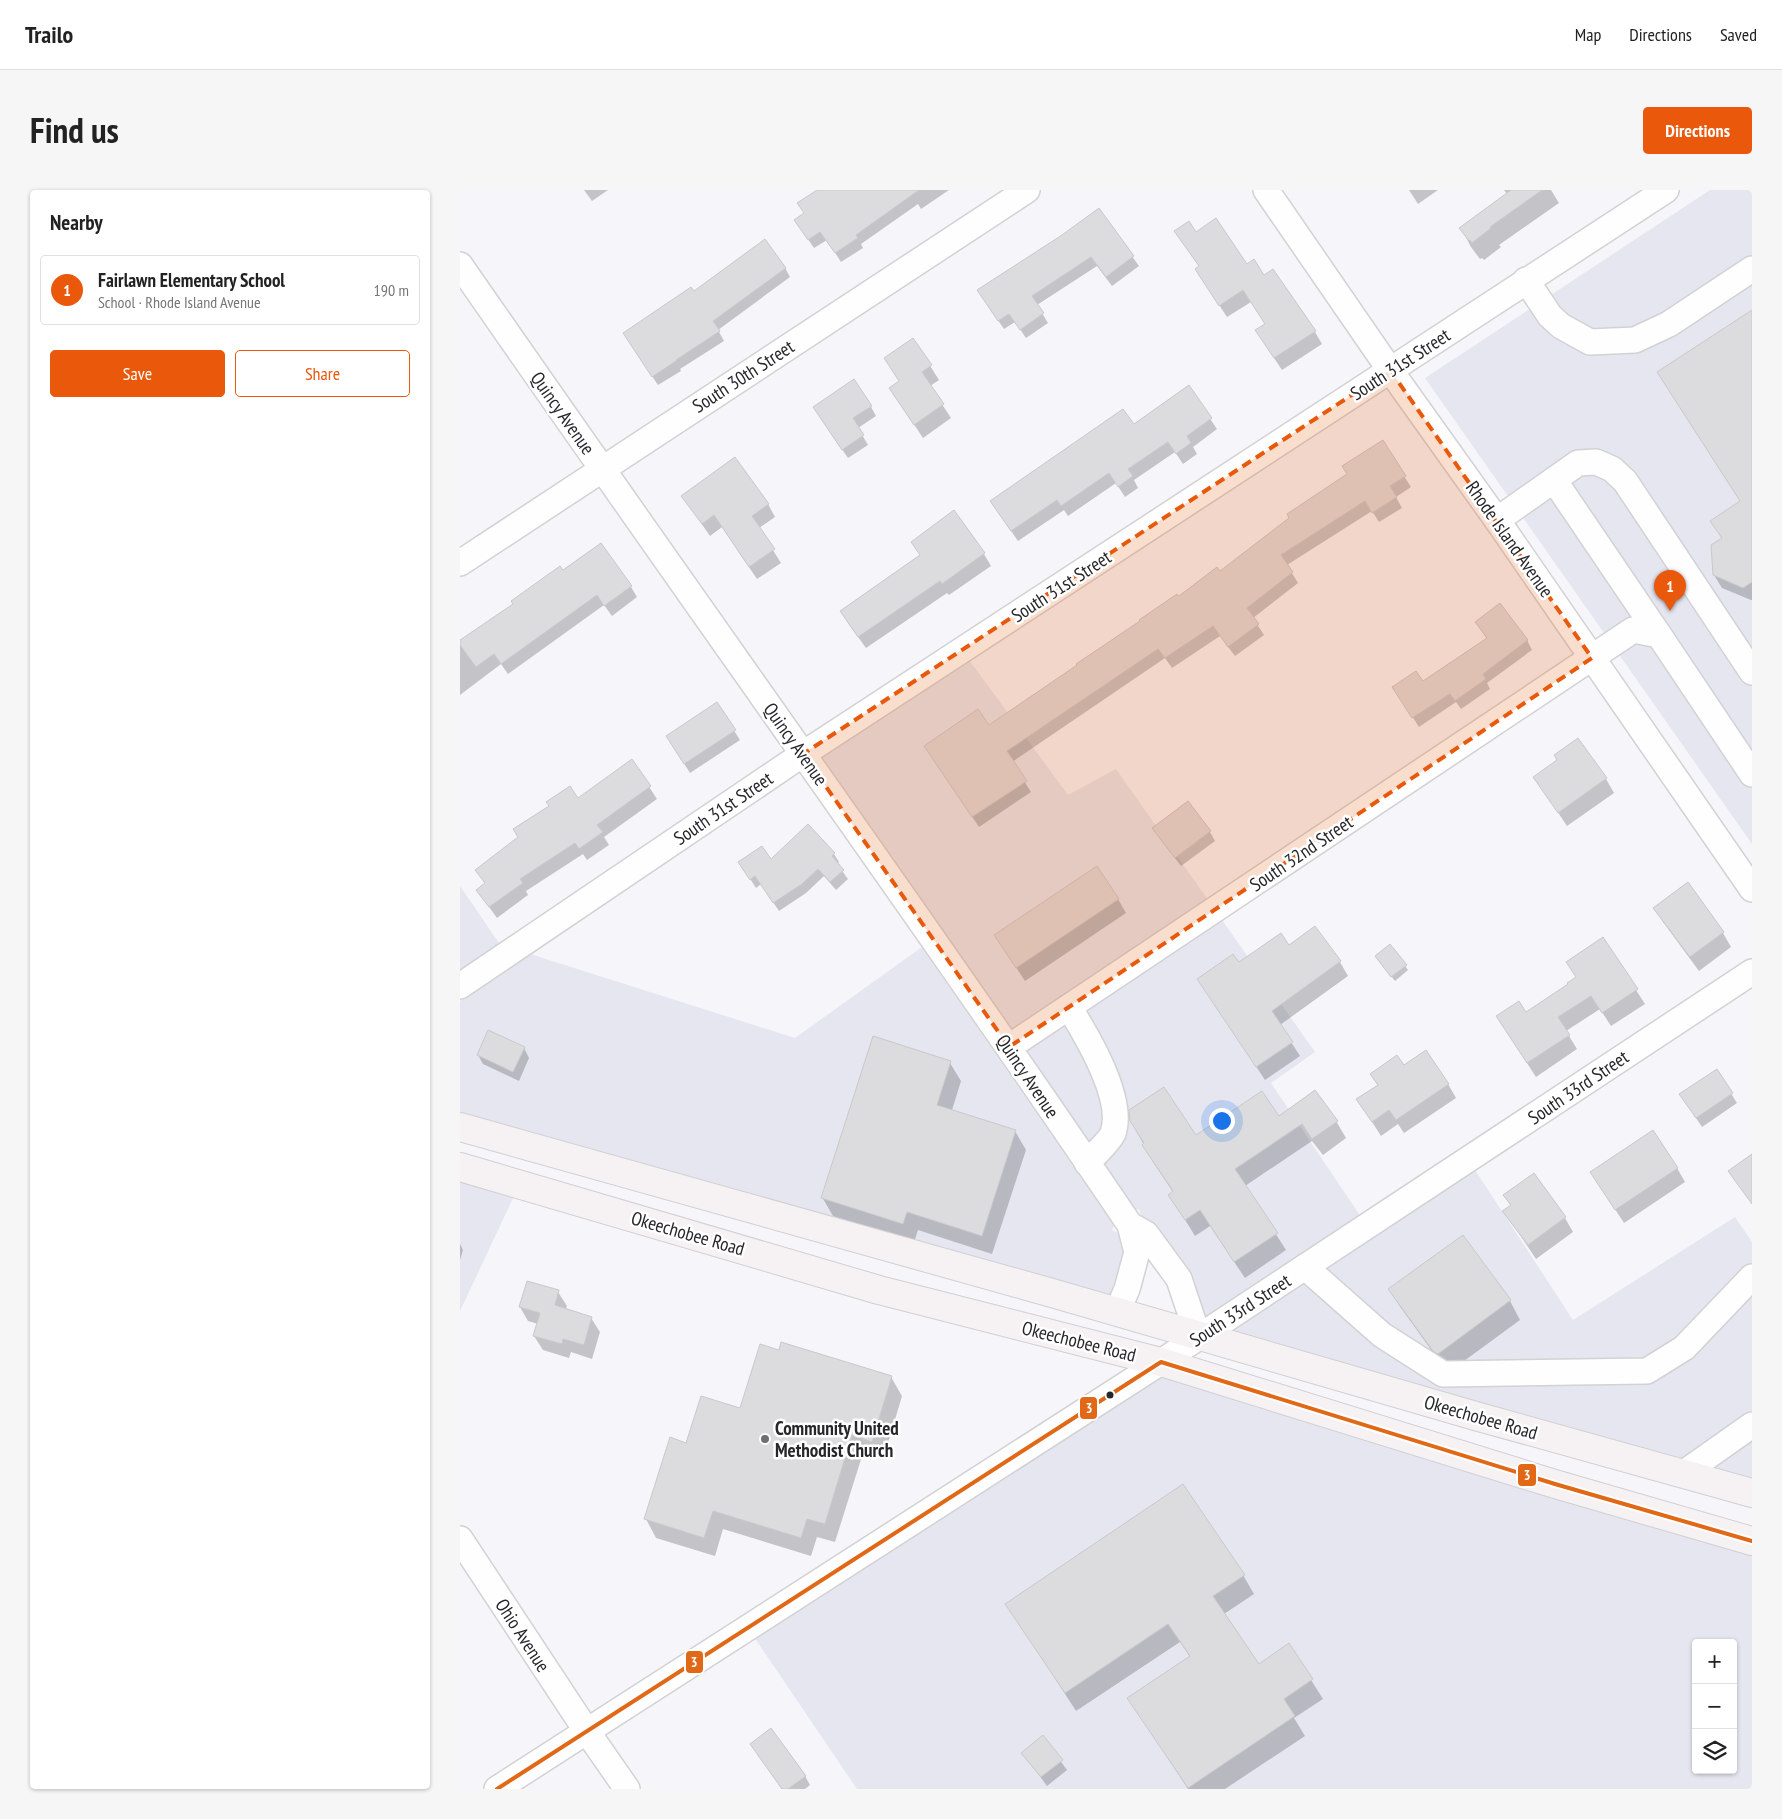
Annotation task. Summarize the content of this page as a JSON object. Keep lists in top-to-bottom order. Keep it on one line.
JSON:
{"streets":{"main road":["Okeechobee Road"],"street":["South 31st Street","South 30th Street","Quincy Avenue","Rhode Island Avenue","South 32nd Street","South 33rd Street","Ohio Avenue"]},"crossings":[["South 31st Street","Quincy Avenue"],["South 31st Street","Rhode Island Avenue"],["South 30th Street","Quincy Avenue"],["Quincy Avenue","South 32nd Street"],["Quincy Avenue","South 33rd Street"],["Quincy Avenue","Okeechobee Road"],["Rhode Island Avenue","South 32nd Street"],["South 33rd Street","Okeechobee Road"],["South 33rd Street","Ohio Avenue"]],"places":["Community United Methodist Church"],"lines":["transit line 3"],"page":{"header":"Trailo","nav":["Map","Directions","Saved"],"title":"Find us","buttons":["Directions",["Save","Share"]],"heading":"Nearby","list":[{"mark":"1","name":"Fairlawn Elementary School","note":"School · Rhode Island Avenue","value":"190 m"}],"pins":"1","map_buttons":["+","−"]}}
